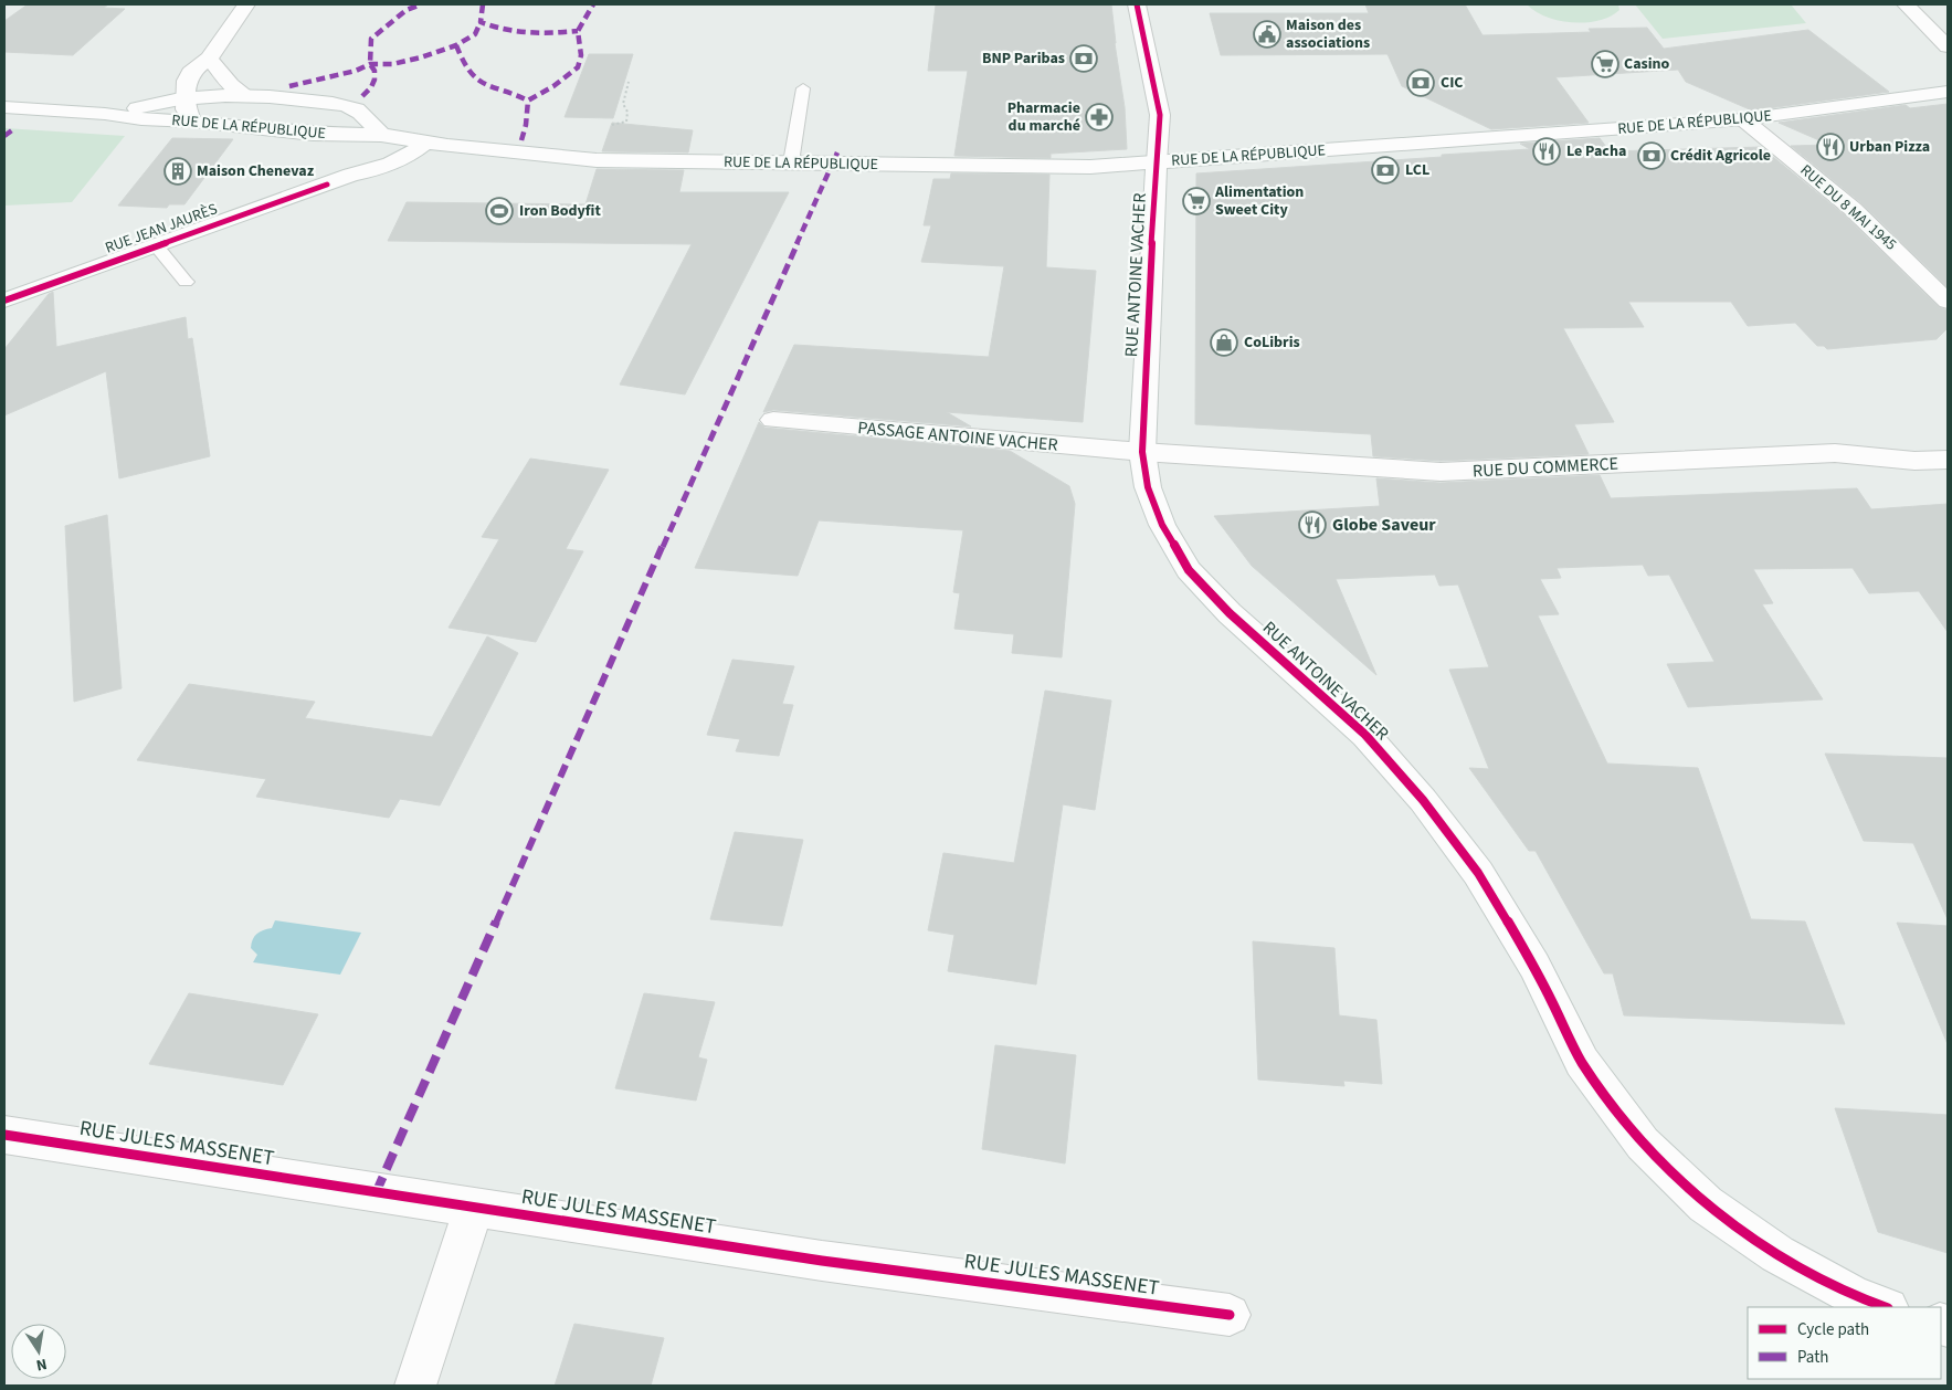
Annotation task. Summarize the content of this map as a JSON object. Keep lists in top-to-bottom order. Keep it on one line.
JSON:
{"streets":{"street":["RUE DE LA RÉPUBLIQUE","RUE DU 8 MAI 1945","RUE JEAN JAURÈS","RUE ANTOINE VACHER","PASSAGE ANTOINE VACHER","RUE DU COMMERCE","RUE JULES MASSENET"]},"crossings":[["RUE DE LA RÉPUBLIQUE","RUE DU 8 MAI 1945"],["RUE DE LA RÉPUBLIQUE","RUE JEAN JAURÈS"],["RUE DE LA RÉPUBLIQUE","RUE ANTOINE VACHER"],["RUE ANTOINE VACHER","PASSAGE ANTOINE VACHER"],["RUE ANTOINE VACHER","RUE DU COMMERCE"],["PASSAGE ANTOINE VACHER","RUE DU COMMERCE"]],"places":{"public building":["Maison des associations"],"bank":["BNP Paribas","CIC","Crédit Agricole","LCL"],"supermarket":["Casino","Alimentation Sweet City"],"pharmacy":["Pharmacie du marché"],"restaurant":["Urban Pizza","Le Pacha","Globe Saveur"],"building":["Maison Chenevaz"],"sports":["Iron Bodyfit"],"shop":["CoLibris"]},"legend":["Cycle path","Path"],"north":"bottom"}
